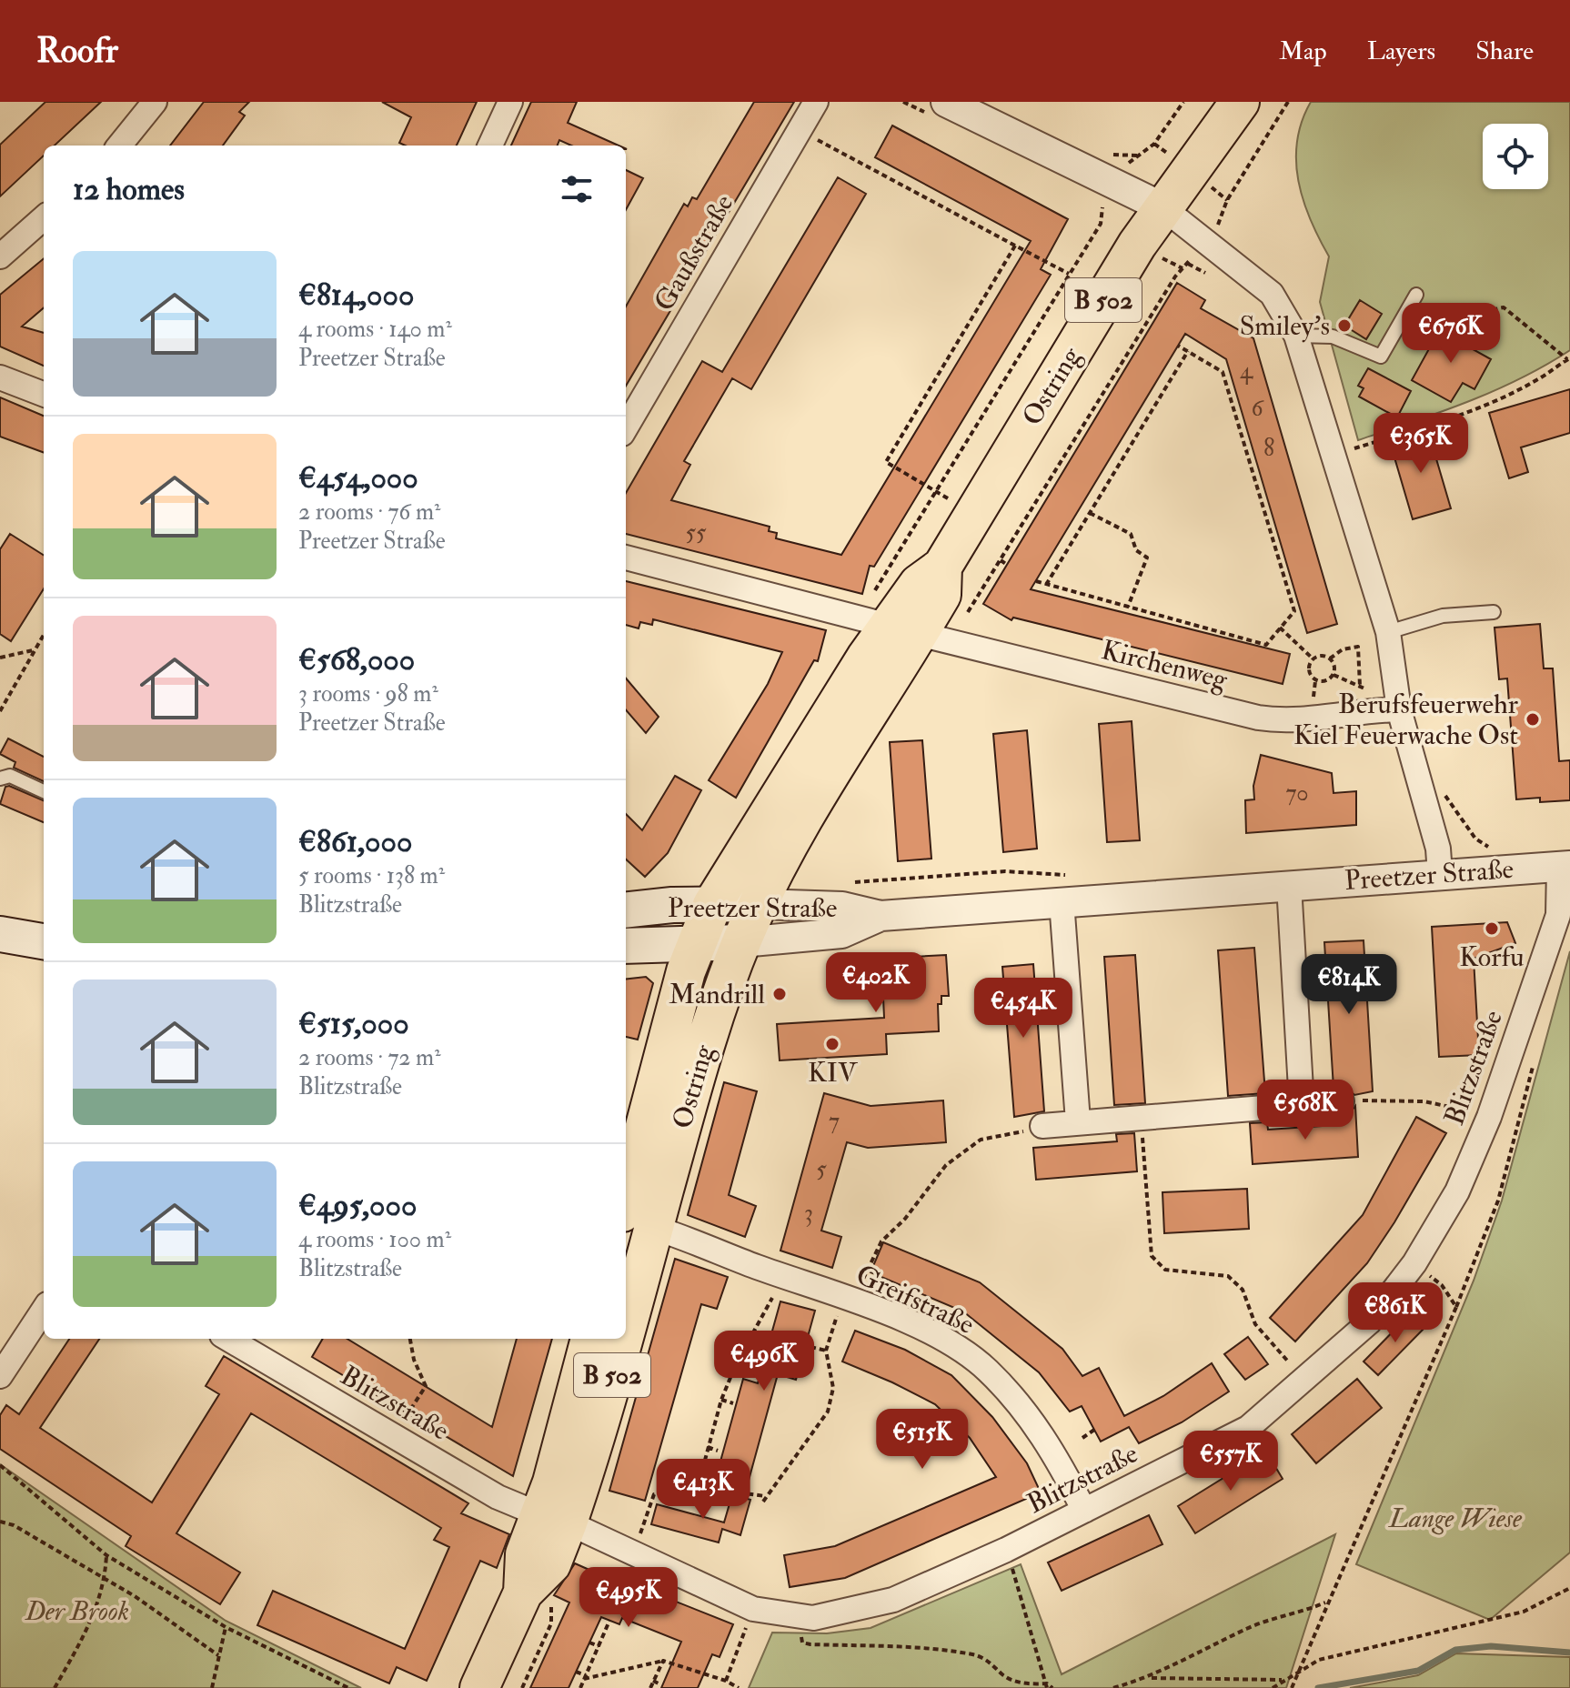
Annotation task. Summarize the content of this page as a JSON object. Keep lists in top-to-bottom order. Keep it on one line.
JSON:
{"streets":{"main road":["B 502","Ostring","Preetzer Straße"],"street":["Gaußstraße","Kirchenweg","Blitzstraße","Greifstraße"]},"crossings":[["Ostring","Kirchenweg"],["Ostring","Preetzer Straße"],["Ostring","Blitzstraße"],["Ostring","Greifstraße"],["Preetzer Straße","Blitzstraße"],["Blitzstraße","Greifstraße"]],"parks":["Lange Wiese","Der Brook"],"places":["Smiley's","Berufsfeuerwehr Kiel Feuerwache Ost","Korfu","Mandrill","KIV"],"house_numbers":["4","6","8","55","70","7","5","3"],"page":{"header":"Roofr","nav":["Map","Layers","Share"],"heading":"12 homes","list":[{"name":"€814,000","note":"4 rooms · 140 m² · Preetzer Straße"},{"name":"€454,000","note":"2 rooms · 76 m² · Preetzer Straße"},{"name":"€568,000","note":"3 rooms · 98 m² · Preetzer Straße"},{"name":"€861,000","note":"5 rooms · 138 m² · Blitzstraße"},{"name":"€515,000","note":"2 rooms · 72 m² · Blitzstraße"},{"name":"€495,000","note":"4 rooms · 100 m² · Blitzstraße"}],"price":["€676K","€365K","€402K","€814K","€454K","€568K","€861K","€496K","€515K","€557K","€413K","€495K"]}}
